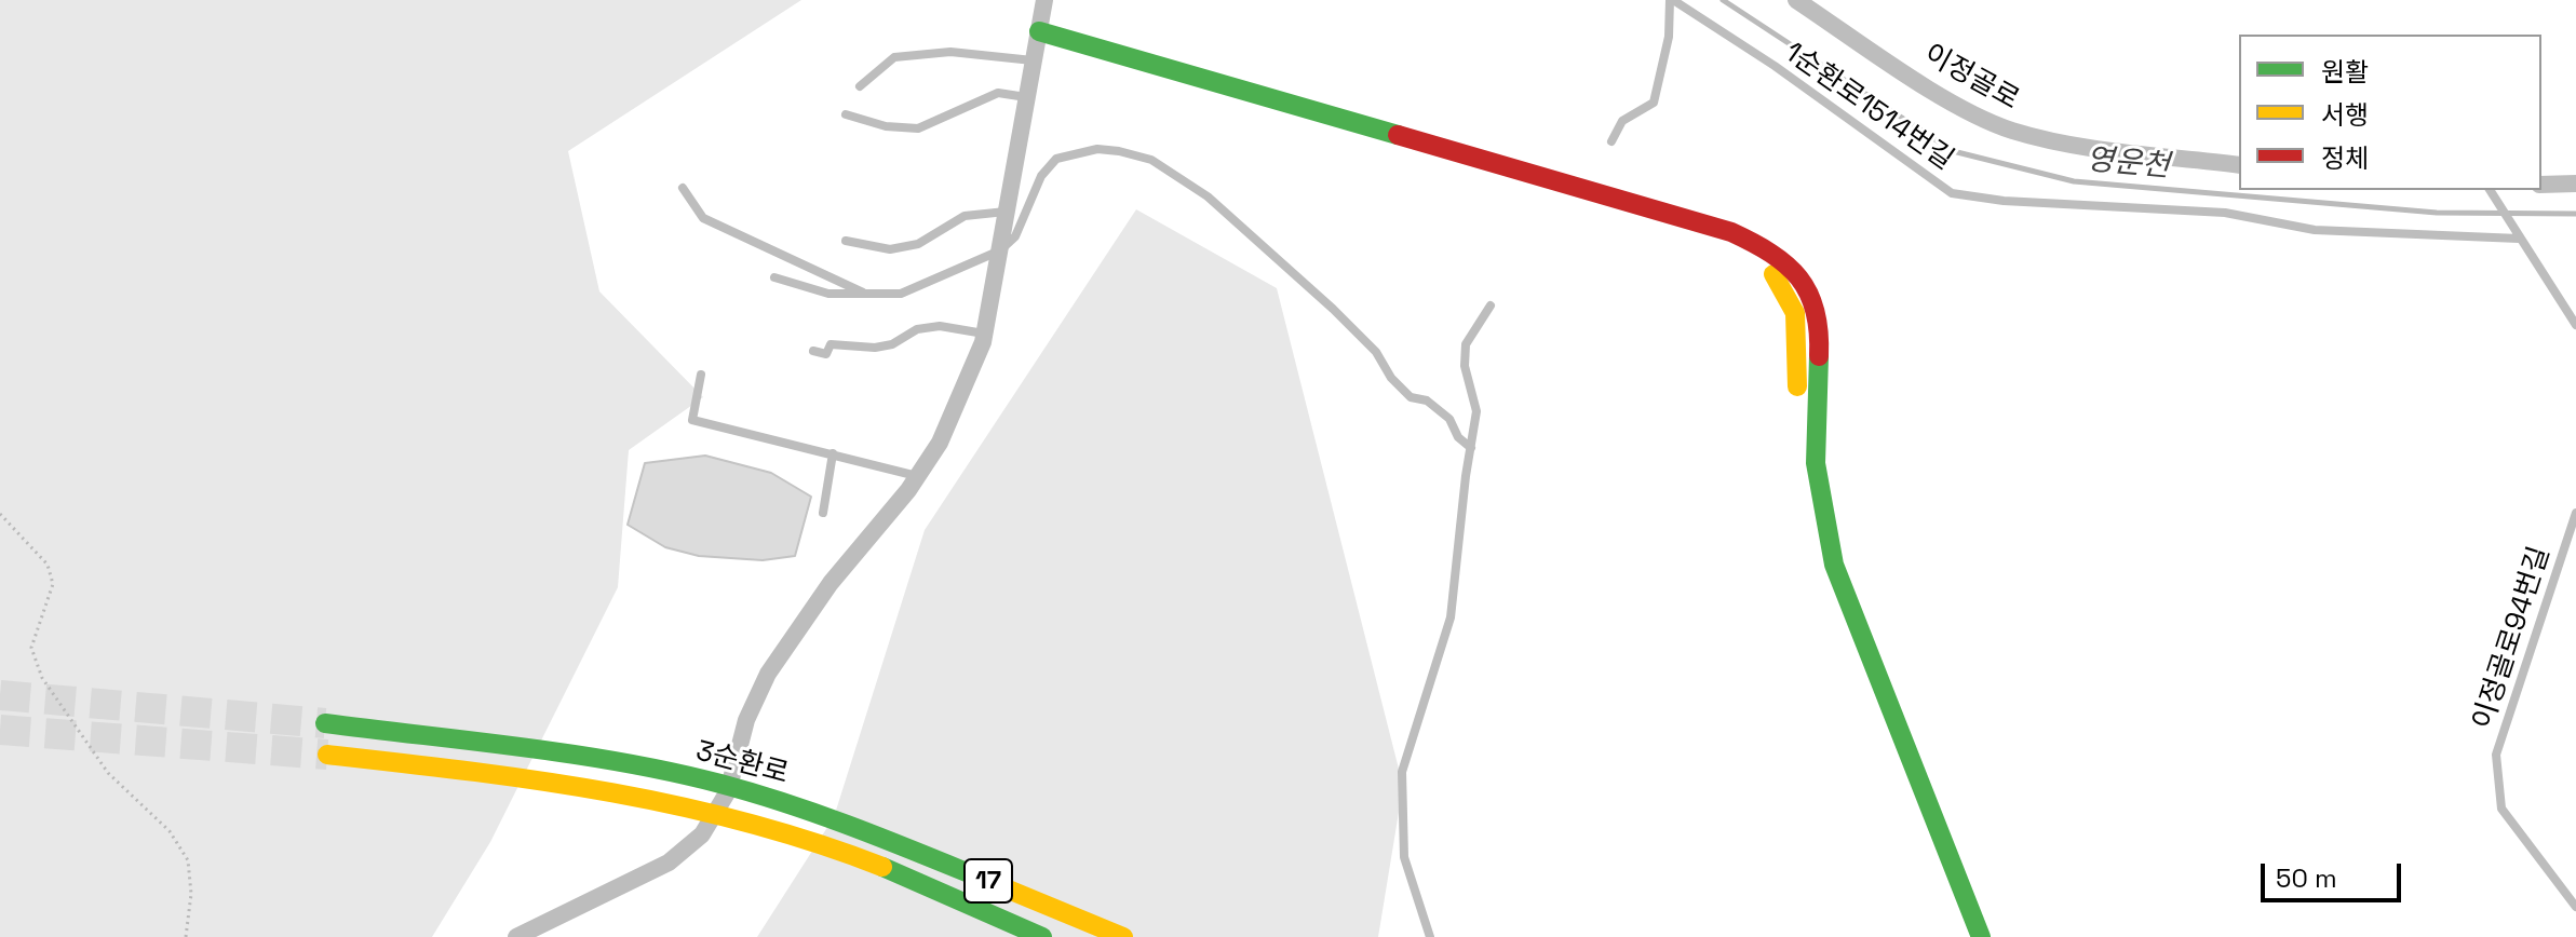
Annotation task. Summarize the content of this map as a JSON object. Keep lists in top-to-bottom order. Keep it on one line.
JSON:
{"streets":{"highway":["3순환로","17"],"street":["이정골로"],"lane":["1순환로1514번길","이정골로94번길"]},"water":["영운천"],"legend":["원활","서행","정체"],"scale_bar":"50 m"}
